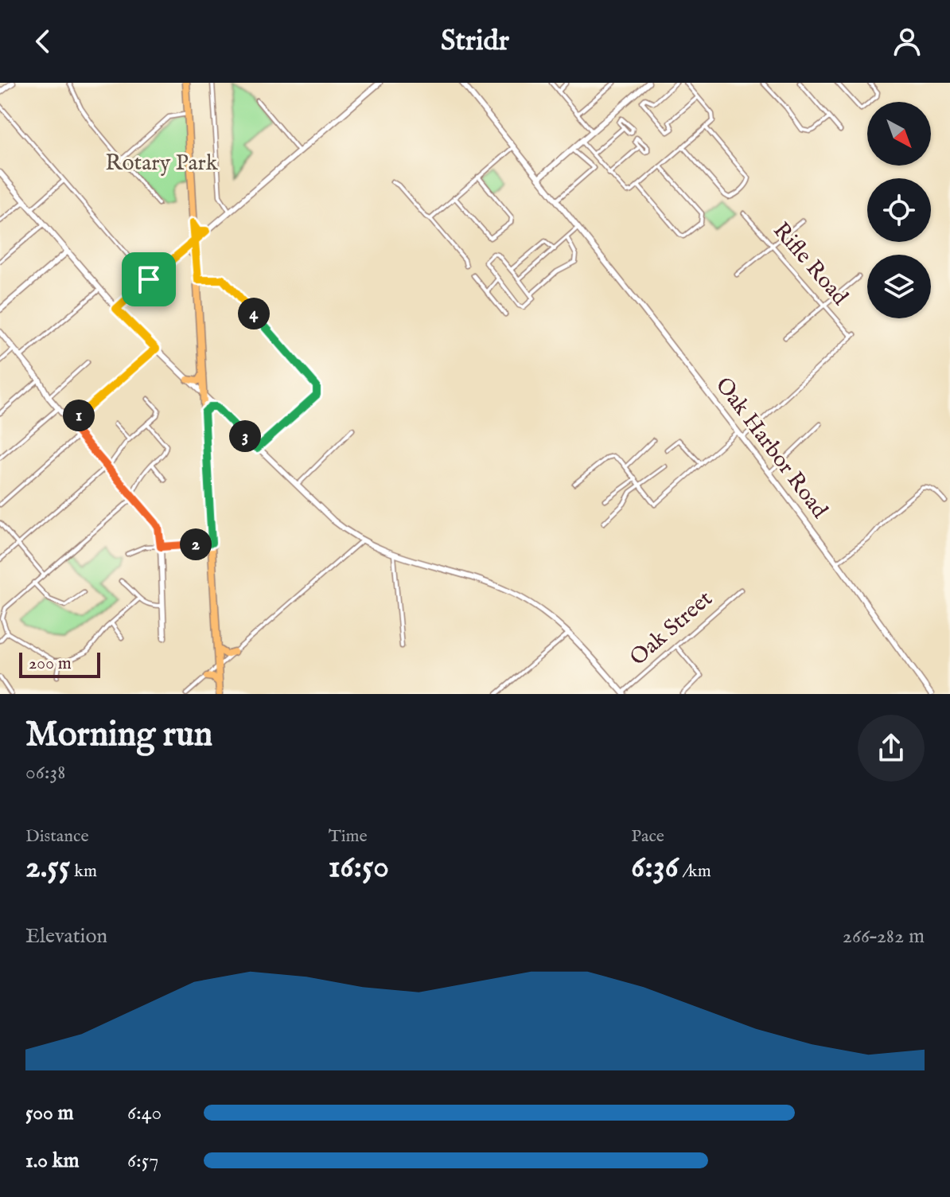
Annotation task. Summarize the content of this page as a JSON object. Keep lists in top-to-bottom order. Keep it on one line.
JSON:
{"streets":{"street":["Rifle Road","Oak Harbor Road","Oak Street"]},"crossings":[["Rifle Road","Oak Harbor Road"]],"parks":["Rotary Park"],"scale_bar":"200 m","north":"bottom right","page":{"header":"Stridr","pins":["4","1","3","2"],"scale":"200 m","heading":["Morning run","06:38"],"stats":[["Distance","2.55 km"],["Time","16:50"],["Pace","6:36 /km"]],"chart":["Elevation","266–282 m"],"list":[{"name":"500 m","note":"6:40"},{"name":"1.0 km","note":"6:57"}]}}
